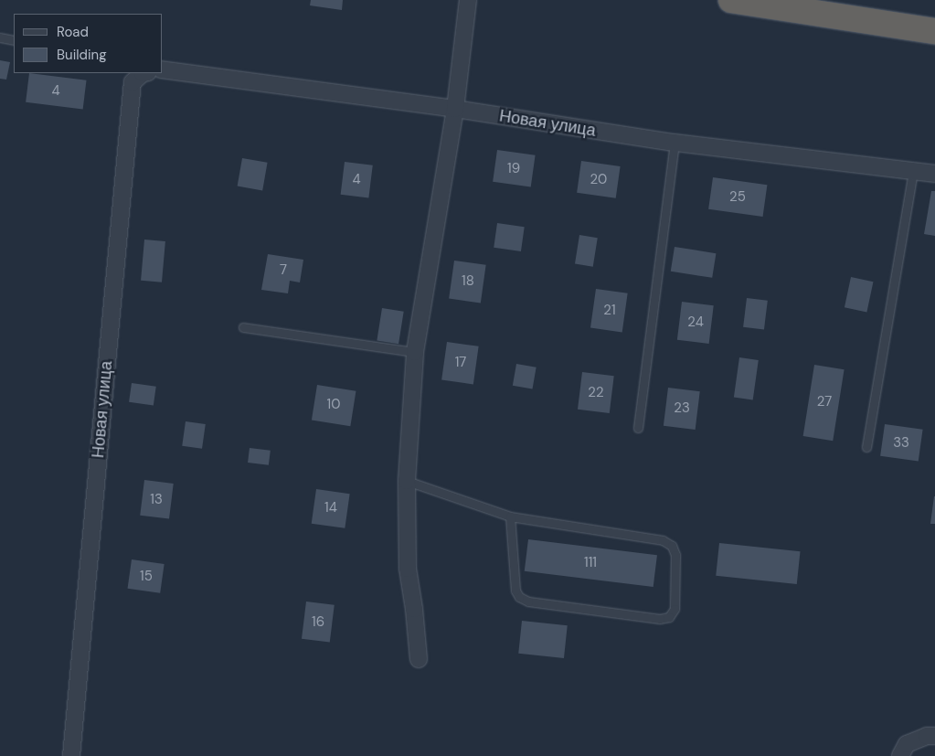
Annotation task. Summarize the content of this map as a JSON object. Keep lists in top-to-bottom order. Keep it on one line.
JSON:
{"streets":{"street":["Новая улица"]},"house_numbers":["4","19","4","20","25","7","18","21","24","17","22","27","10","23","33","13","14","111","15","16"],"legend":["Road","Building"]}
